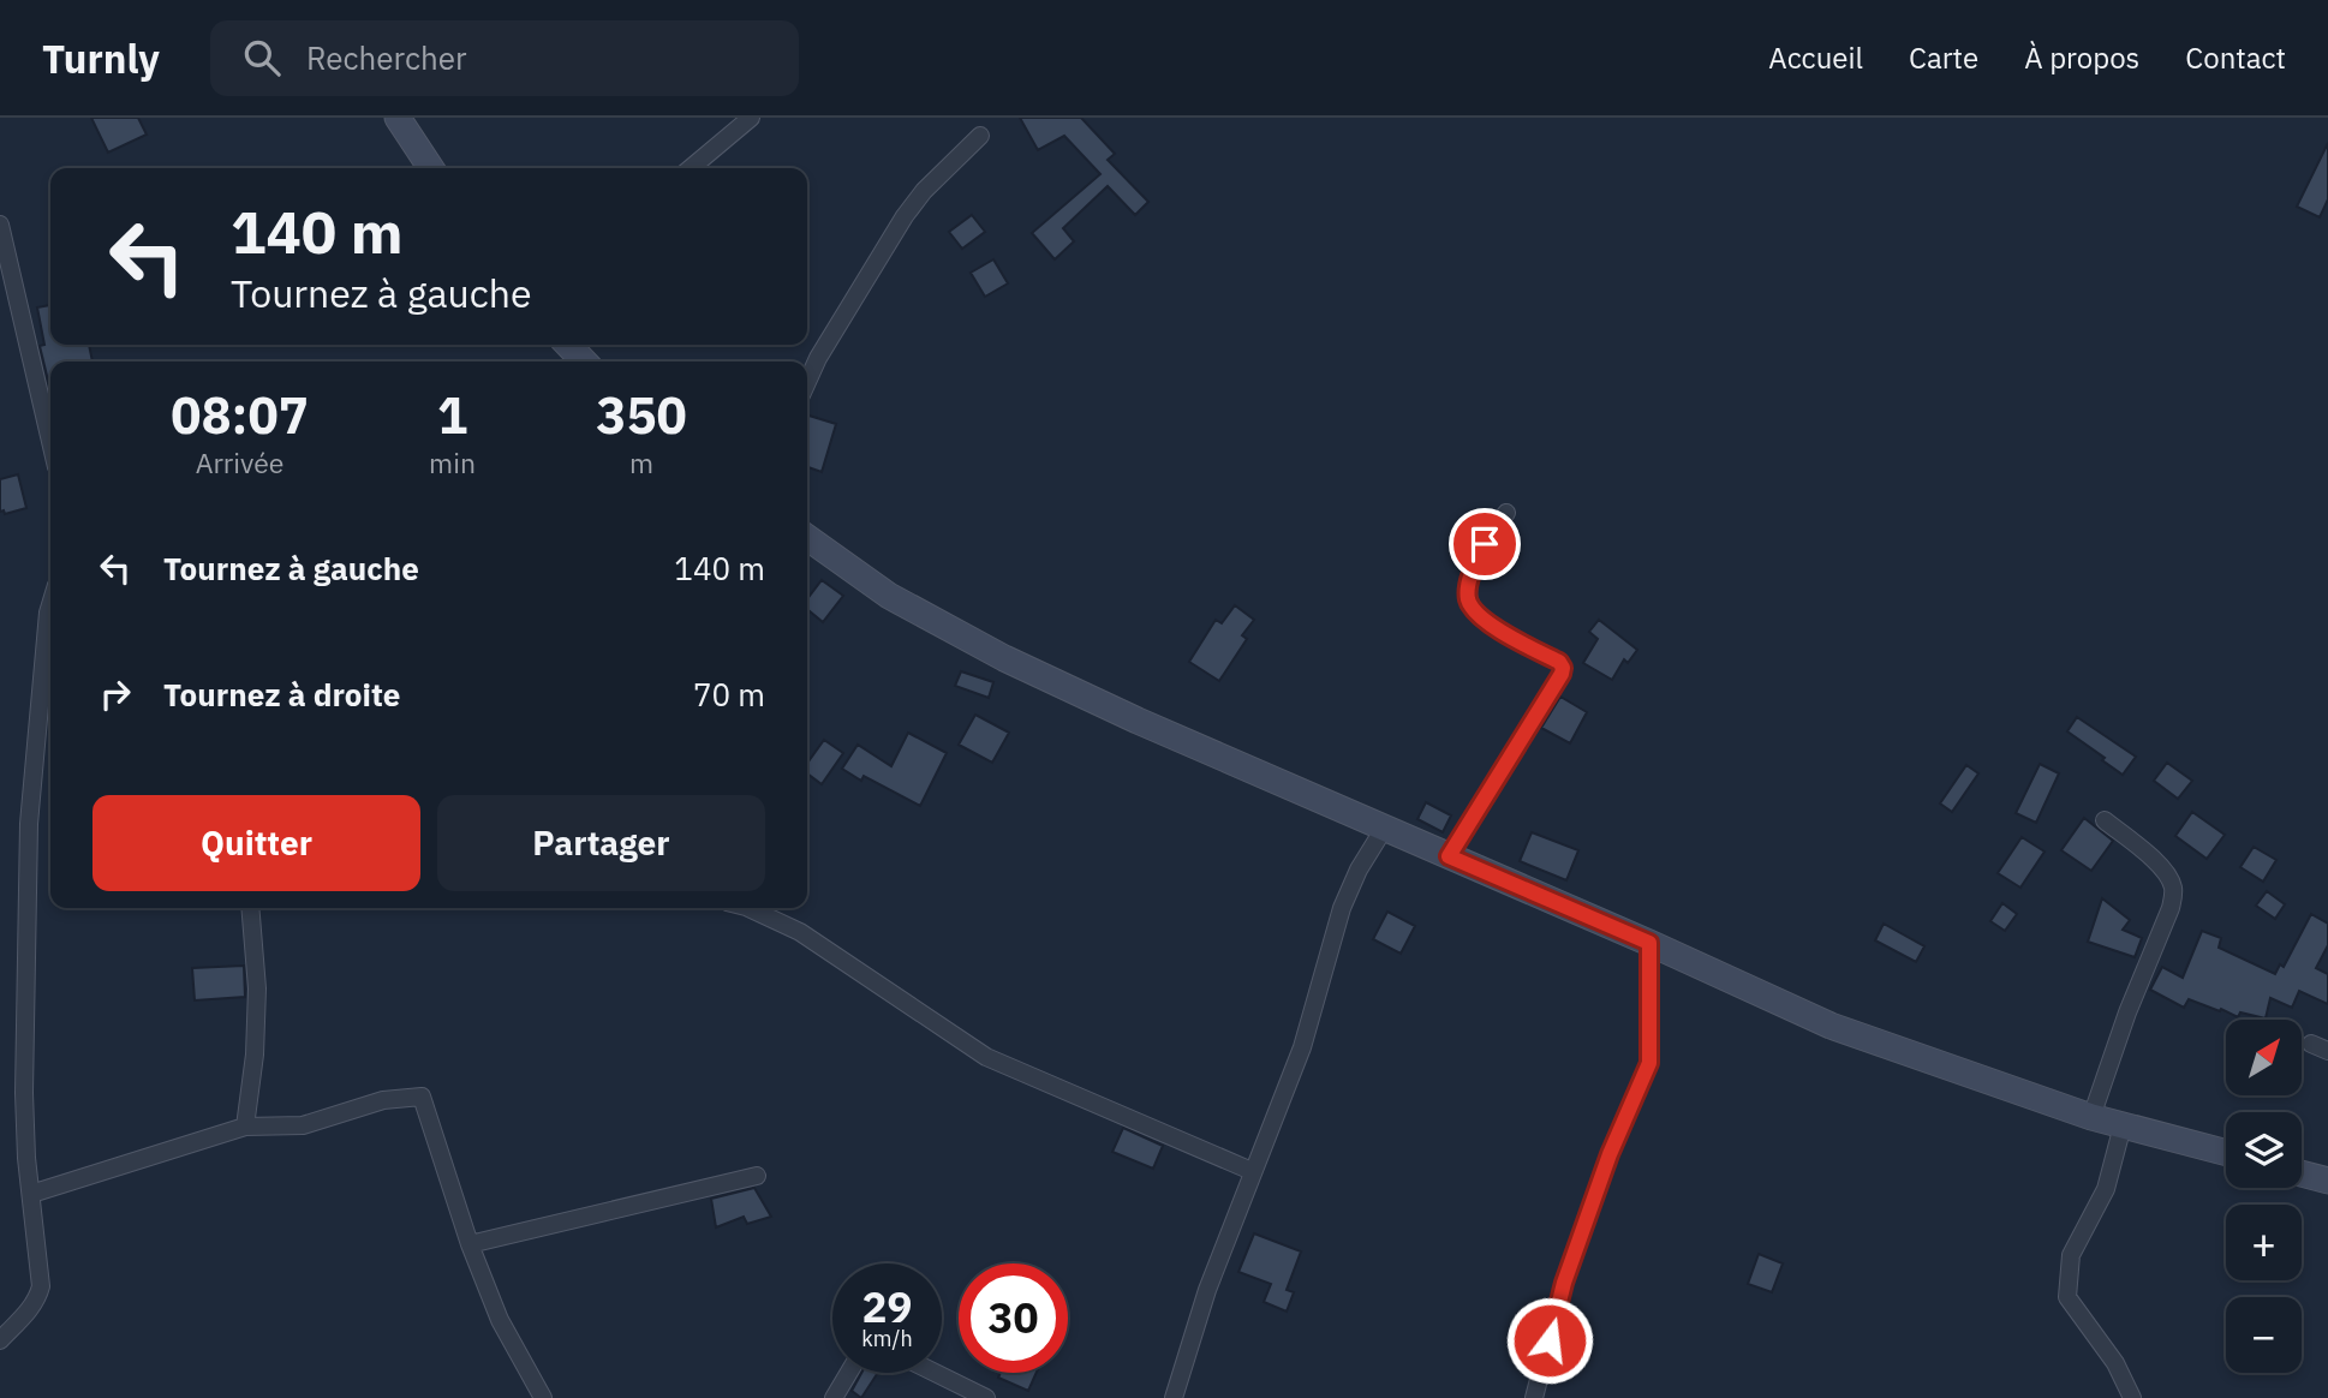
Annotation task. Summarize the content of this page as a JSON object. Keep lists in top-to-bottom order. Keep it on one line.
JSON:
{"north":"top right","page":{"header":"Turnly","search":"Rechercher","nav":["Accueil","Carte","À propos","Contact"],"turn":["140 m","Tournez à gauche"],"eta":["08:07","Arrivée","1","min","350","m"],"list":[{"name":"Tournez à gauche","value":"140 m"},{"name":"Tournez à droite","value":"70 m"}],"buttons":["Quitter","Partager"],"map_buttons":["+","−"],"speed":"29 km/h","limit":"30"}}
